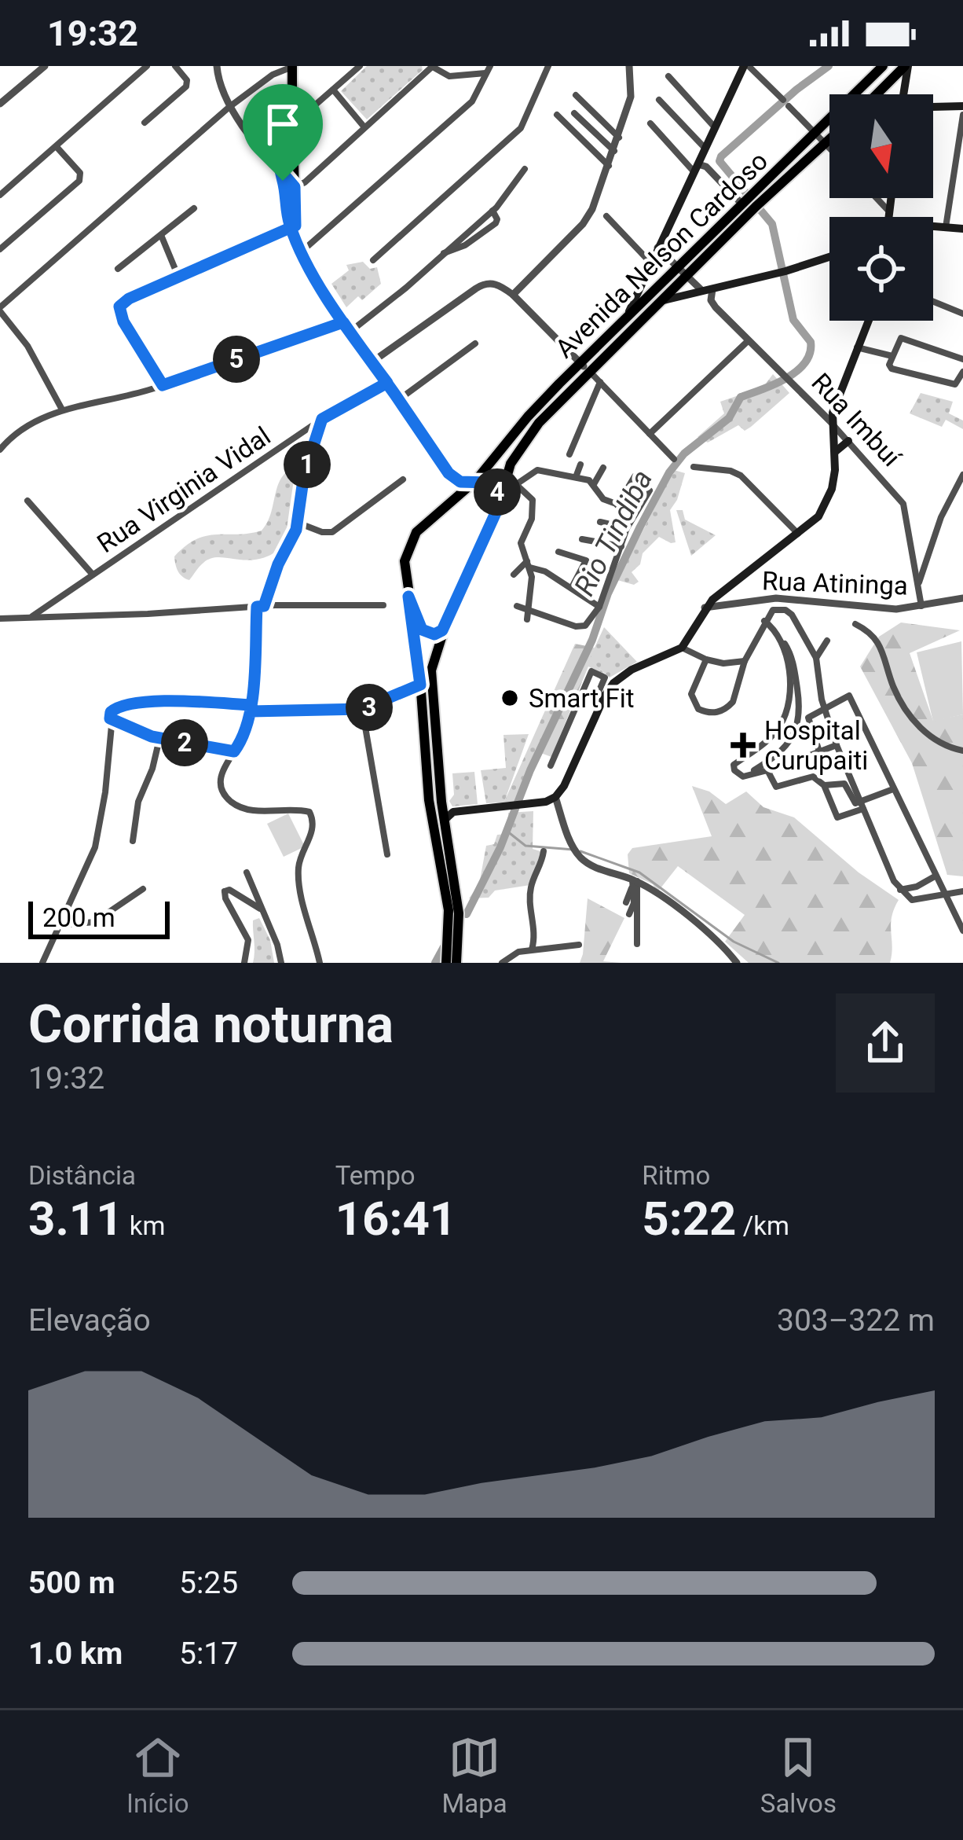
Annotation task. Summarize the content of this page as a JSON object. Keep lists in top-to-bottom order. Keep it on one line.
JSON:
{"streets":{"main road":["Avenida Nelson Cardoso"],"street":["Rua Imbuí","Rua Virginia Vidal","Rua Atininga"]},"crossings":[["Avenida Nelson Cardoso","Rua Imbuí"],["Rua Imbuí","Rua Atininga"]],"water":["Rio Tindiba"],"places":{"other":["Smart Fit"],"health":["Hospital Curupaiti"]},"scale_bar":"200 m","north":"bottom","page":{"status":"19:32","pins":["5","1","4","3","2"],"scale":"200 m","heading":["Corrida noturna","19:32"],"stats":[["Distância","3.11 km"],["Tempo","16:41"],["Ritmo","5:22 /km"]],"chart":["Elevação","303–322 m"],"list":[{"name":"500 m","note":"5:25"},{"name":"1.0 km","note":"5:17"}],"tabs":["Início","Mapa","Salvos"]}}
